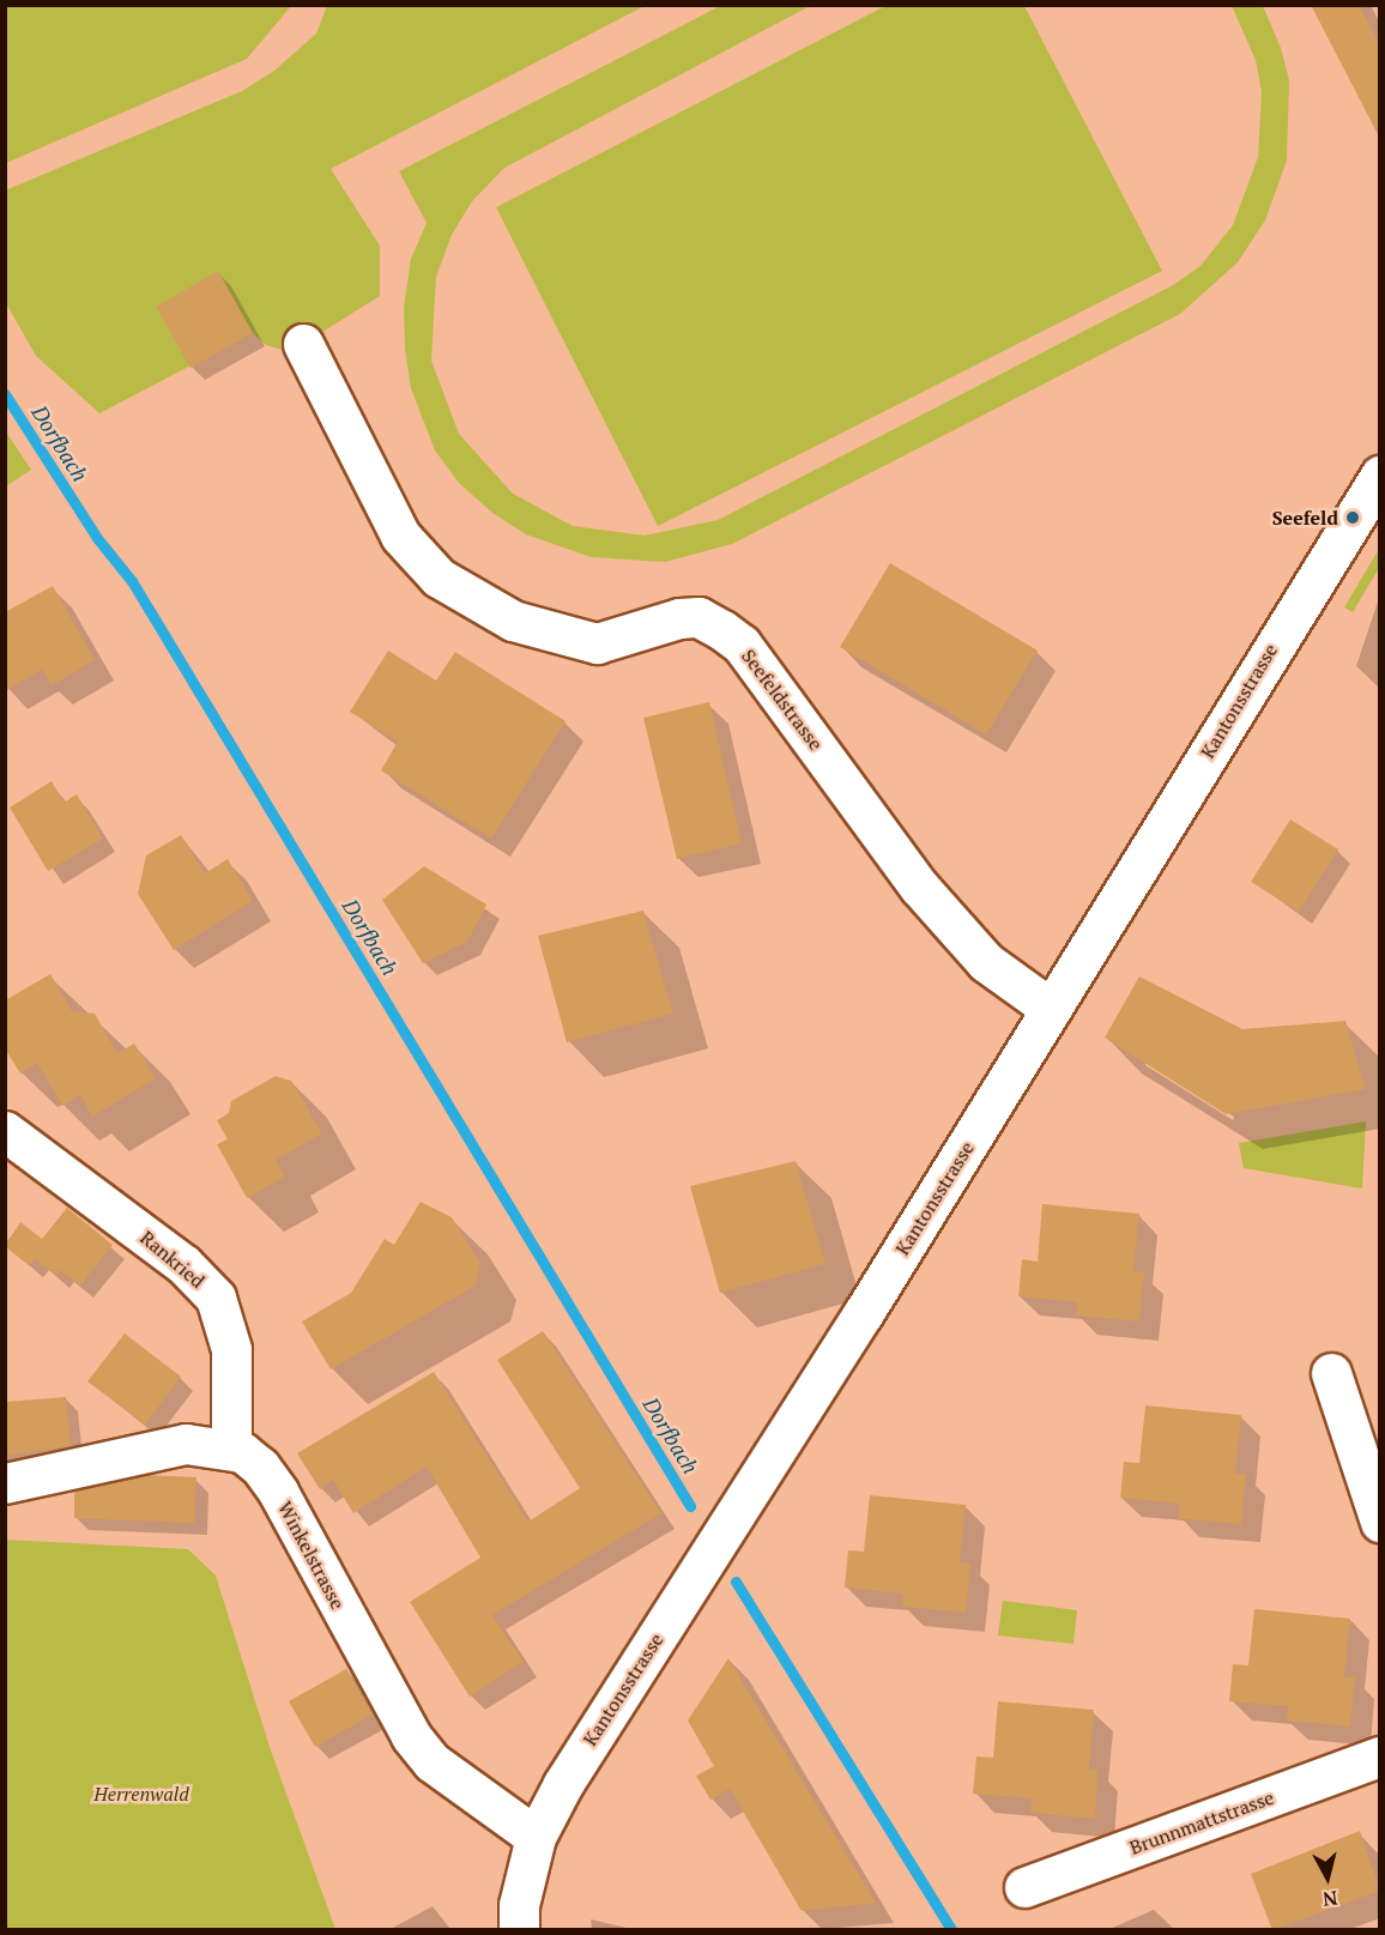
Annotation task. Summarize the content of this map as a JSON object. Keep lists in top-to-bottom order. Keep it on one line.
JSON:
{"streets":{"street":["Seefeldstrasse","Kantonsstrasse","Rankried","Winkelstrasse","Brunnmattstrasse"]},"crossings":[["Seefeldstrasse","Kantonsstrasse"],["Kantonsstrasse","Winkelstrasse"],["Rankried","Winkelstrasse"]],"water":["Dorfbach"],"parks":["Herrenwald"],"places":["Seefeld"],"north":"bottom"}
